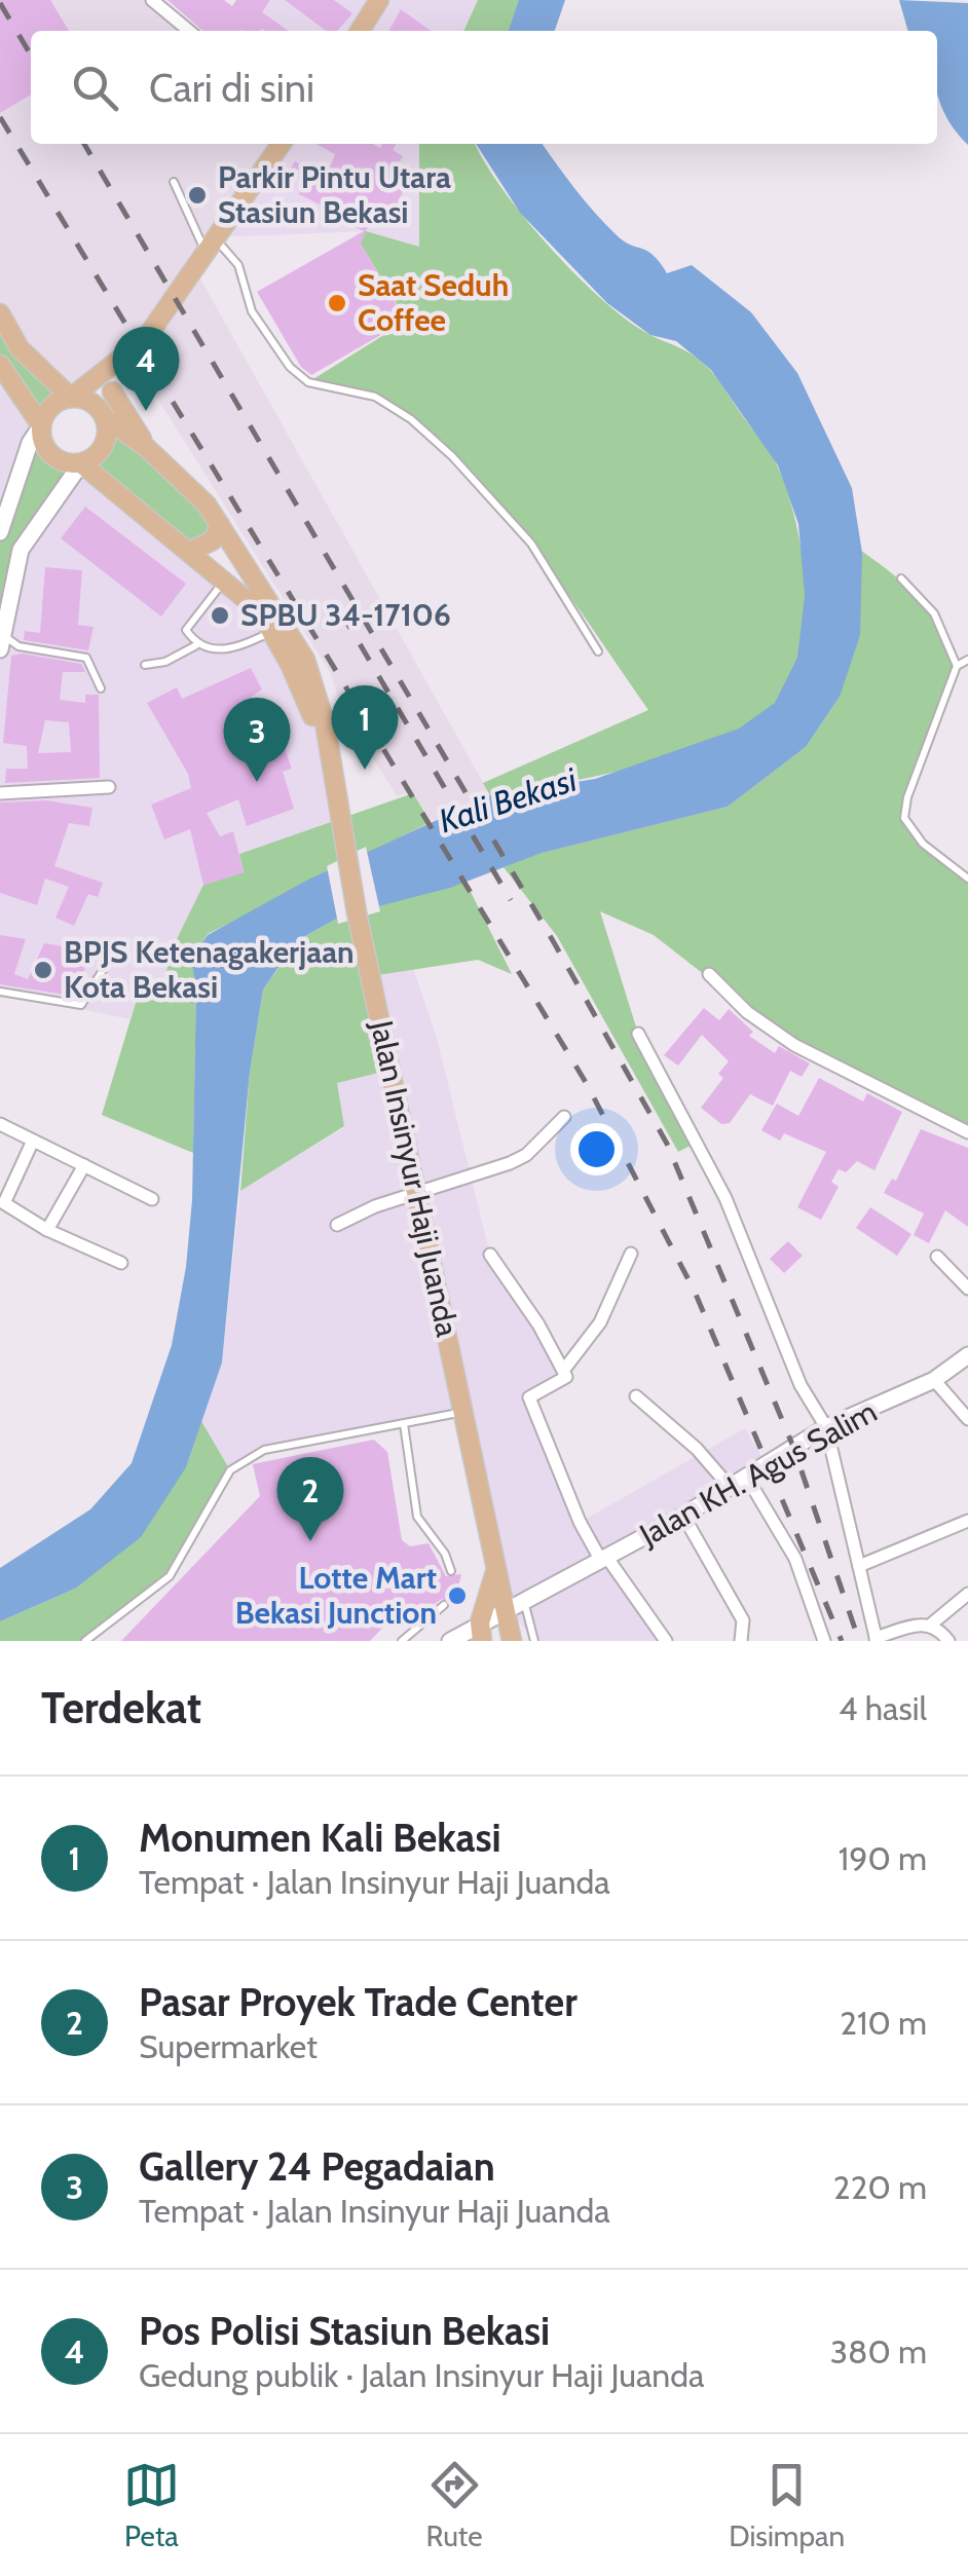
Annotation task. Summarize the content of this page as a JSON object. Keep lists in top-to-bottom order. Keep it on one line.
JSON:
{"streets":{"main road":["Jalan Insinyur Haji Juanda"],"street":["Jalan KH. Agus Salim"]},"crossings":[["Jalan Insinyur Haji Juanda","Jalan KH. Agus Salim"]],"water":["Kali Bekasi"],"places":["Parkir Pintu Utara Stasiun Bekasi","Saat Seduh Coffee","SPBU 34-17106","BPJS Ketenagakerjaan Kota Bekasi","Lotte Mart Bekasi Junction"],"page":{"search":"Cari di sini","pins":["4","1","3","2"],"heading":["Terdekat","4 hasil"],"list":[{"mark":"1","name":"Monumen Kali Bekasi","note":"Tempat · Jalan Insinyur Haji Juanda","value":"190 m"},{"mark":"2","name":"Pasar Proyek Trade Center","note":"Supermarket","value":"210 m"},{"mark":"3","name":"Gallery 24 Pegadaian","note":"Tempat · Jalan Insinyur Haji Juanda","value":"220 m"},{"mark":"4","name":"Pos Polisi Stasiun Bekasi","note":"Gedung publik · Jalan Insinyur Haji Juanda","value":"380 m"}],"nav":["Peta","Rute","Disimpan"]}}
